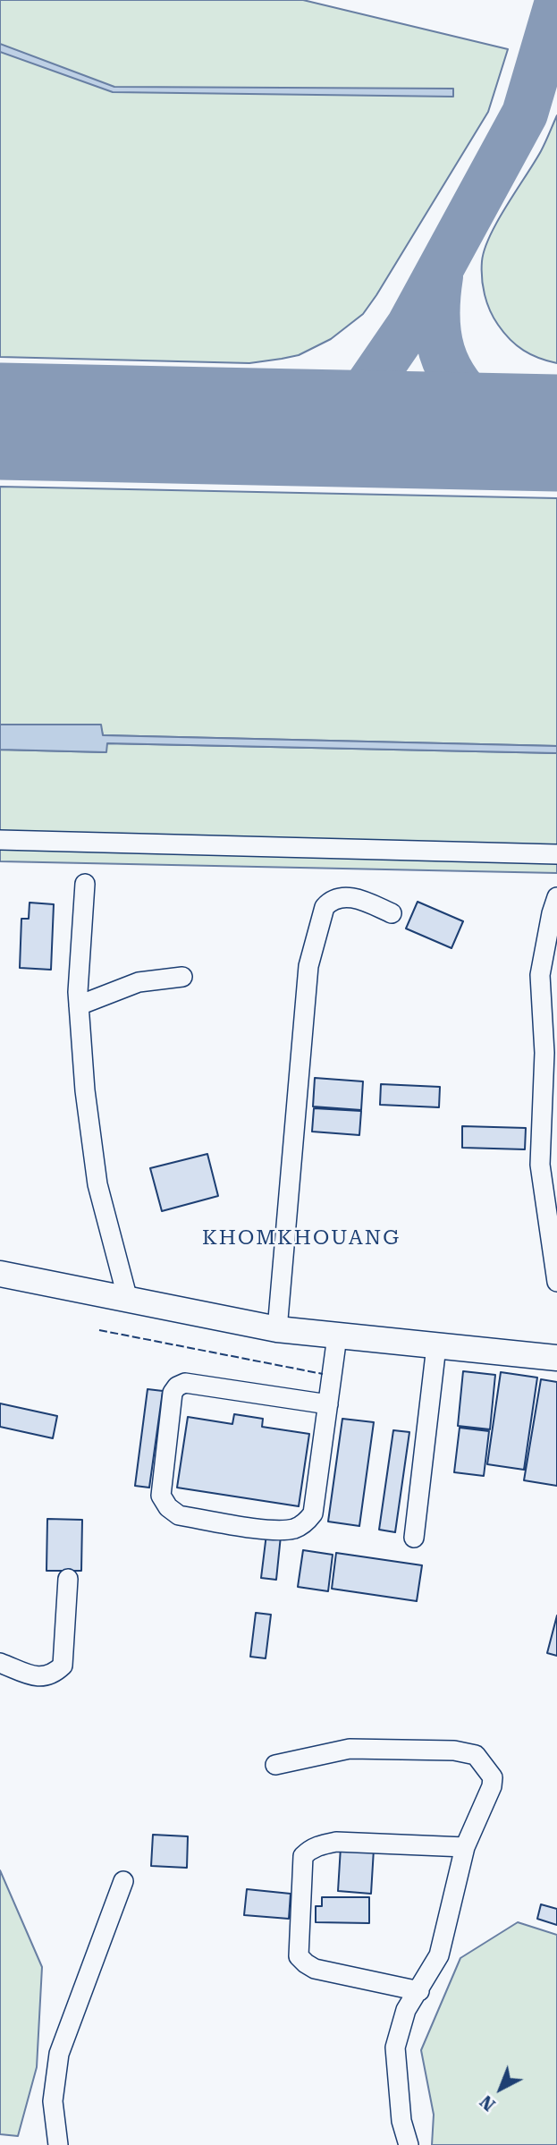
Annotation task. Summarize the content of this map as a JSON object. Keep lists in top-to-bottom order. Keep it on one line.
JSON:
{"districts":["KHOMKHOUANG"],"north":"bottom left"}
